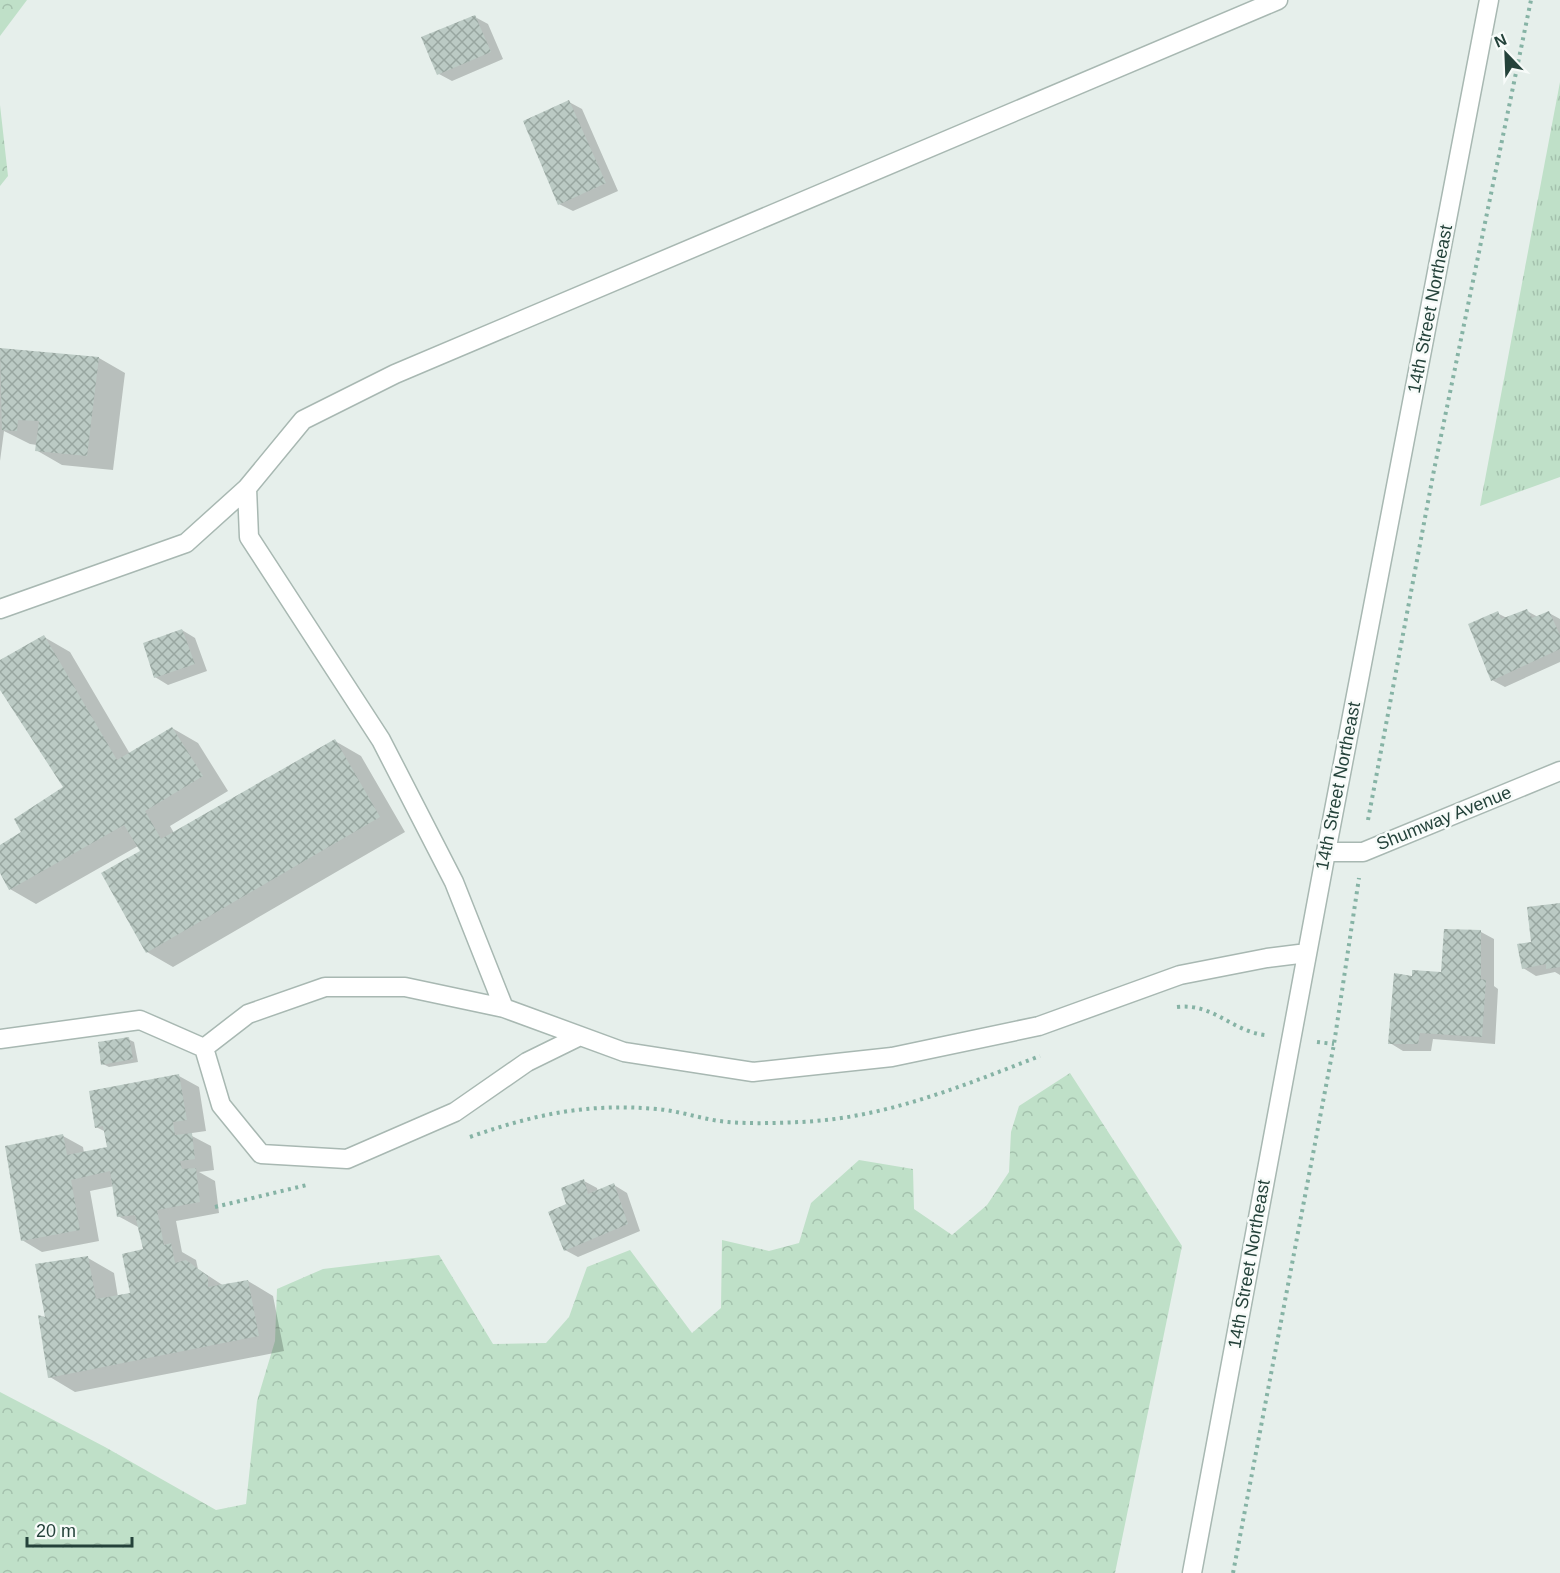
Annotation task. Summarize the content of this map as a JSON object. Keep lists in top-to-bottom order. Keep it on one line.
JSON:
{"streets":{"street":["14th Street Northeast","Shumway Avenue"]},"crossings":[["14th Street Northeast","Shumway Avenue"]],"scale_bar":"20 m","north":"top left"}
